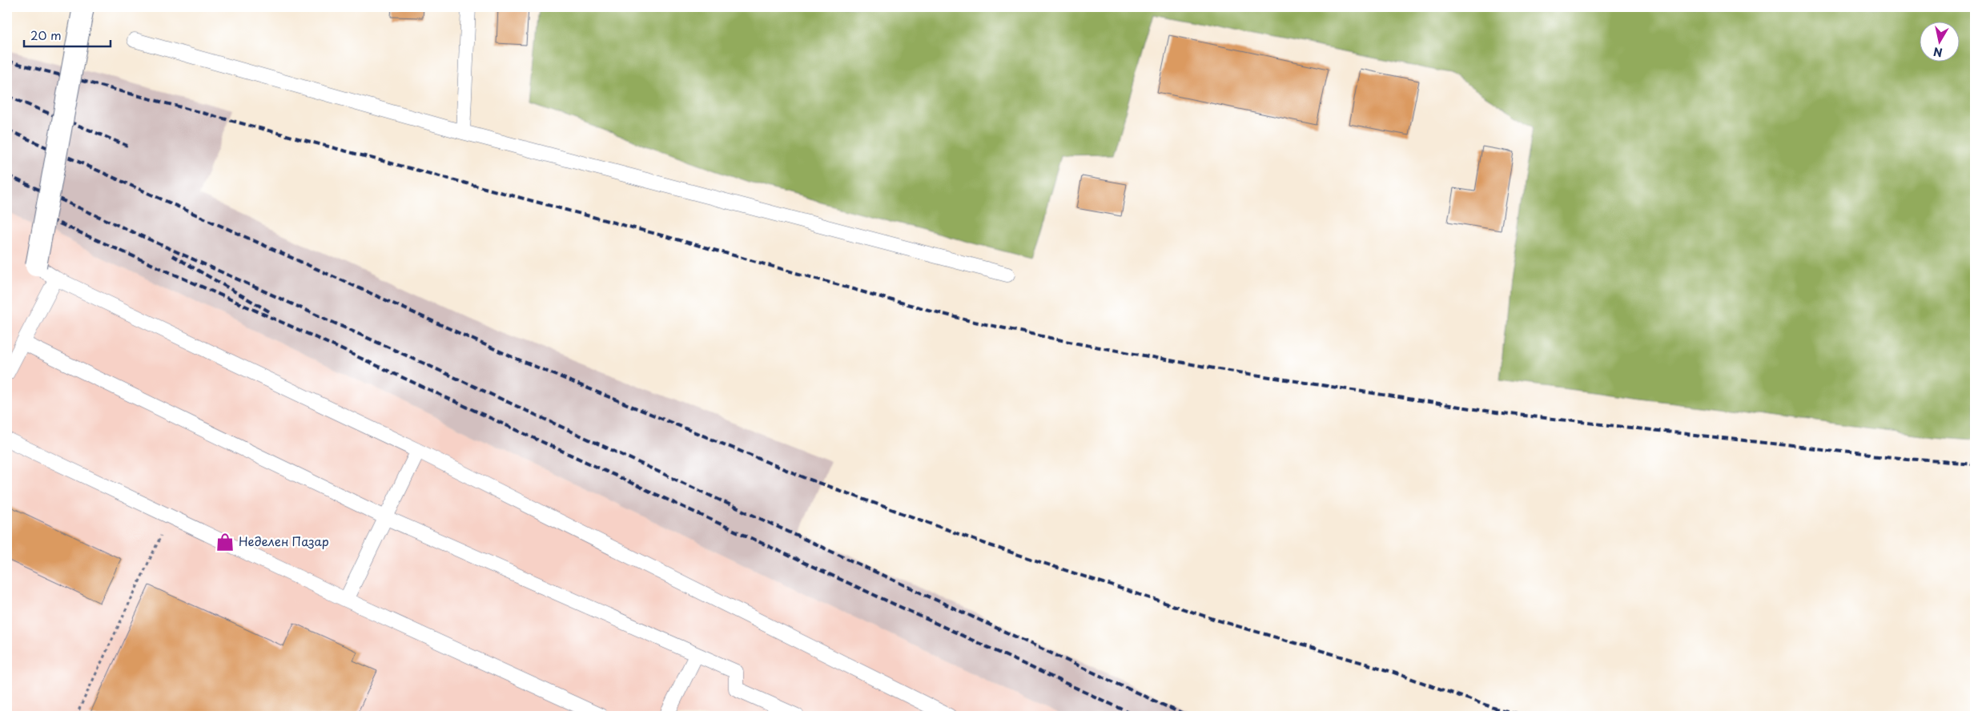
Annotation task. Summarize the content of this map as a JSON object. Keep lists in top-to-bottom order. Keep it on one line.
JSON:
{"places":{"shop":["Неделен Пазар"]},"scale_bar":"20 m","north":"bottom"}
